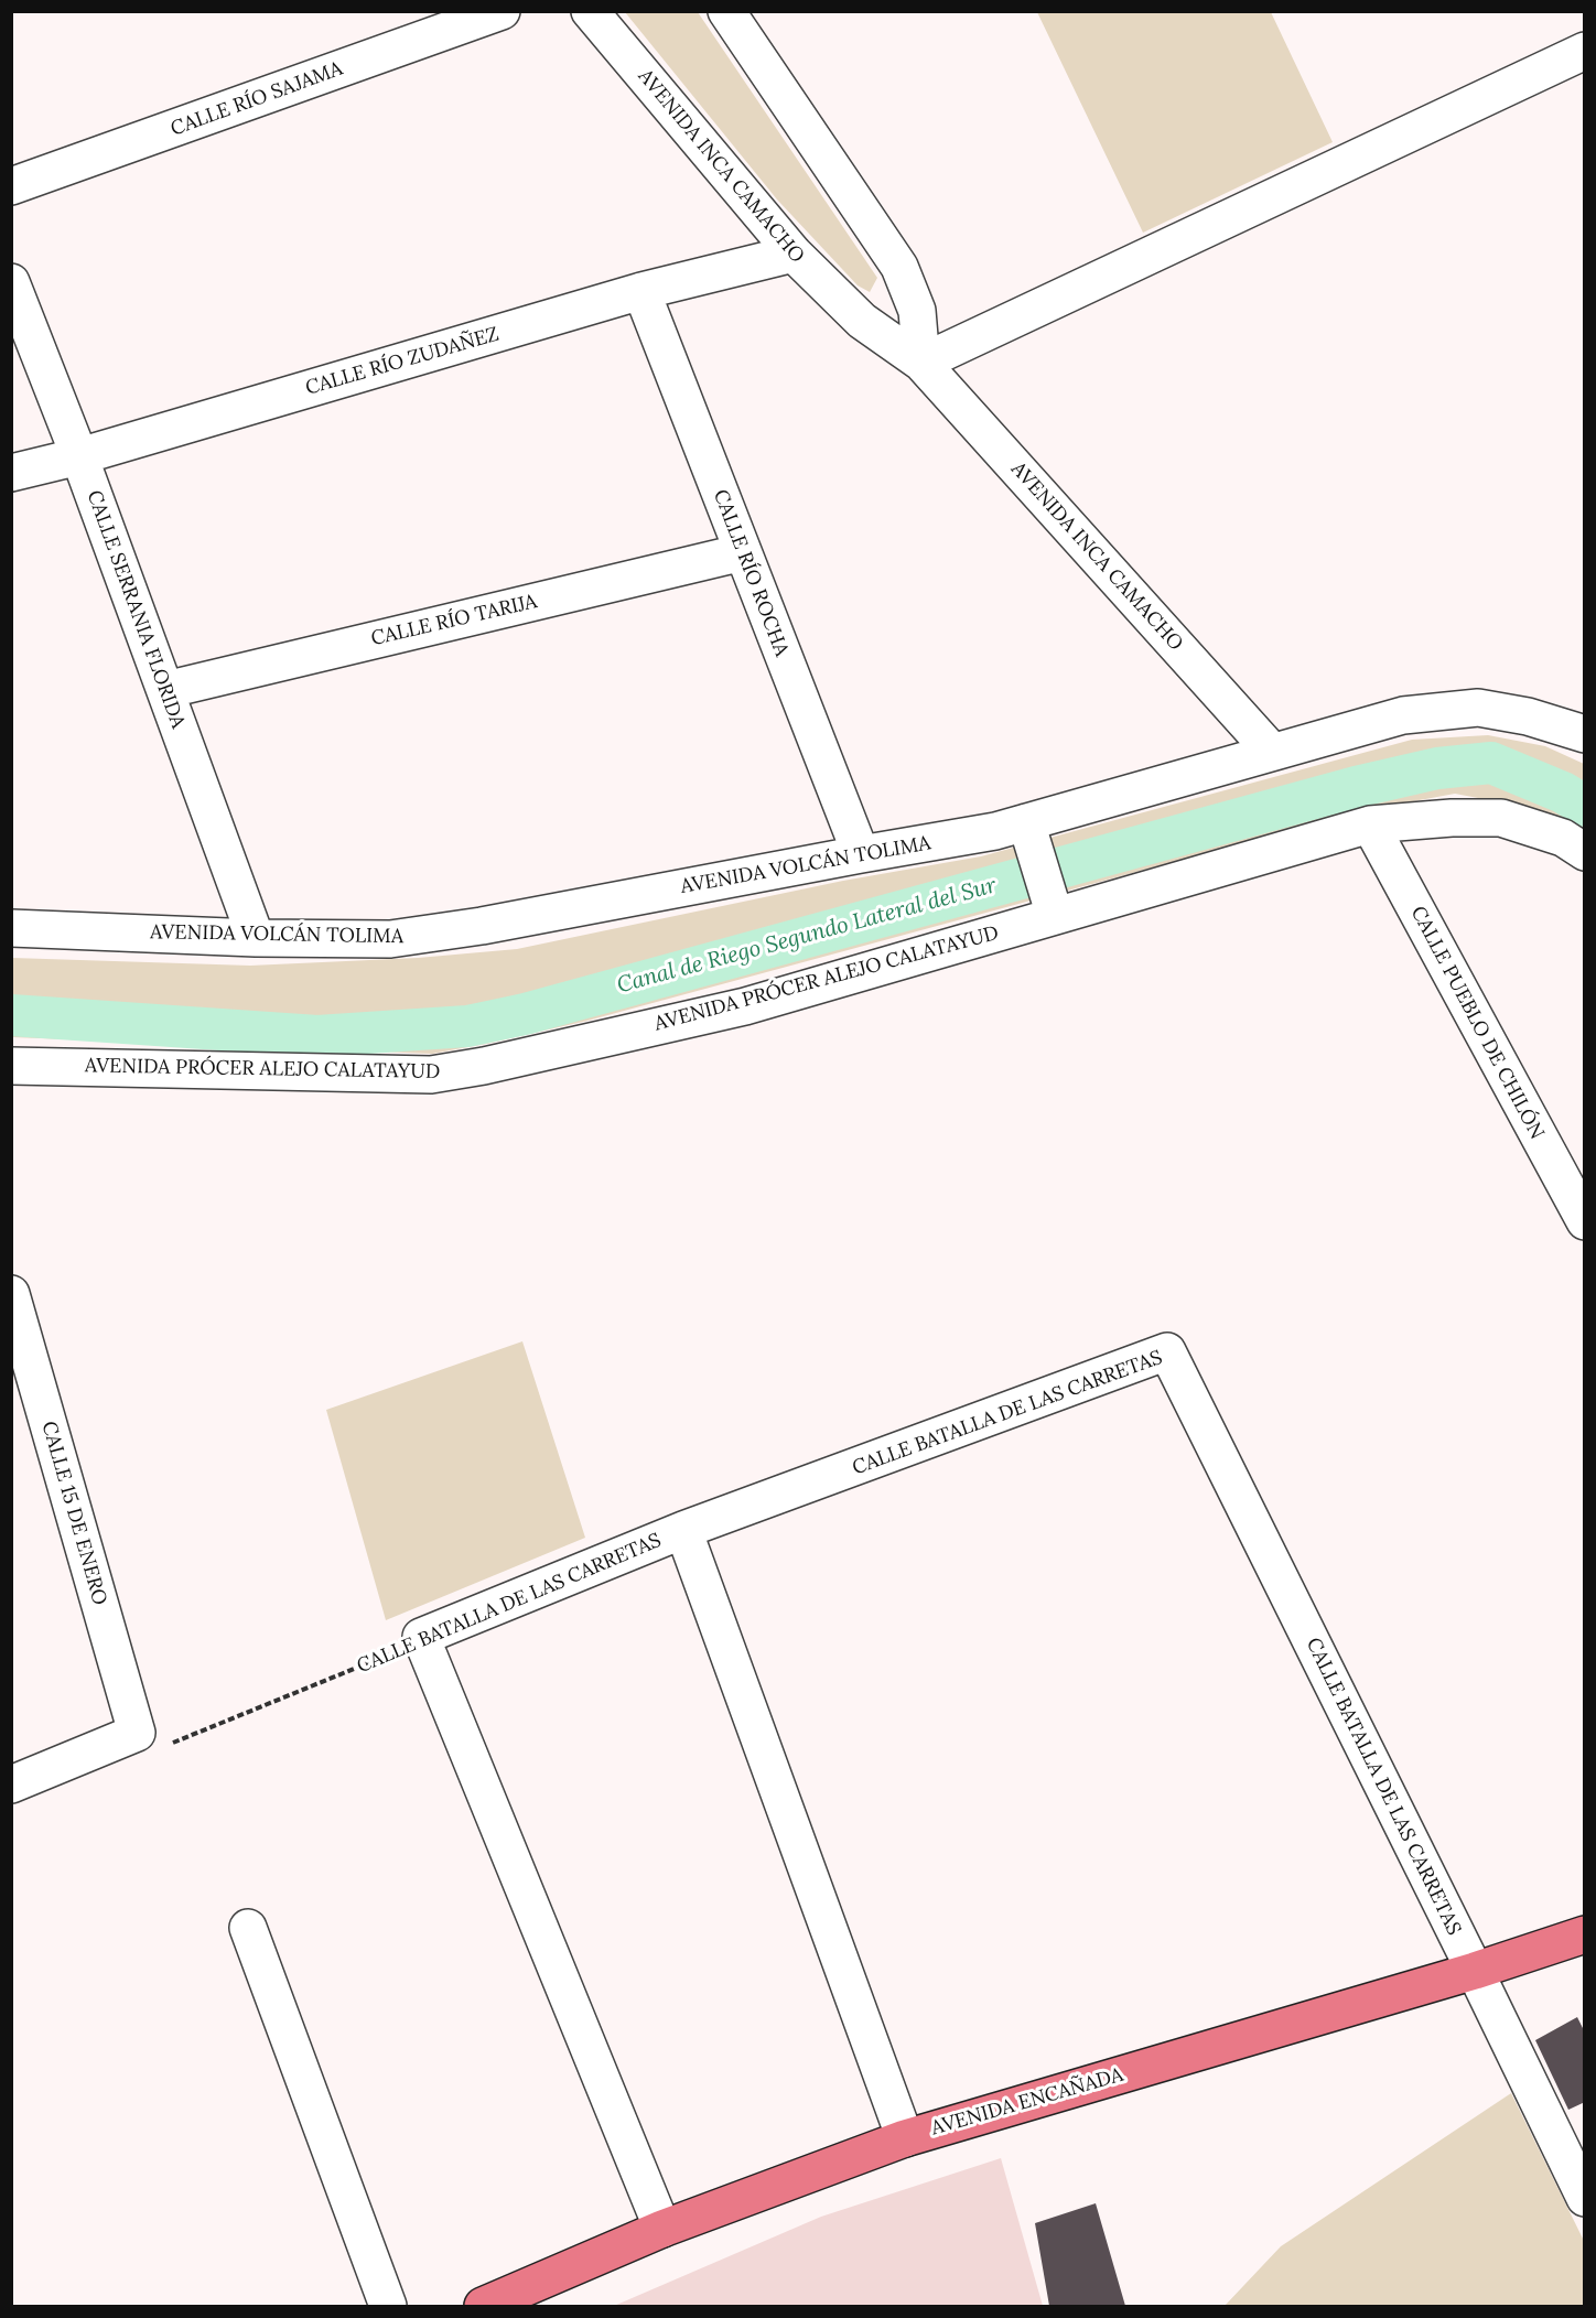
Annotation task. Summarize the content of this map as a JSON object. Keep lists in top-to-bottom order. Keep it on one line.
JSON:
{"streets":{"main road":["AVENIDA ENCAÑADA"],"street":["CALLE RÍO SAJAMA","AVENIDA INCA CAMACHO","CALLE RÍO ZUDAÑEZ","CALLE RÍO ROCHA","CALLE SERRANIA FLORIDA","CALLE RÍO TARIJA","AVENIDA VOLCÁN TOLIMA","AVENIDA PRÓCER ALEJO CALATAYUD","CALLE PUEBLO DE CHILÓN","CALLE BATALLA DE LAS CARRETAS","CALLE 15 DE ENERO"]},"crossings":[["AVENIDA INCA CAMACHO","CALLE RÍO ZUDAÑEZ"],["AVENIDA INCA CAMACHO","AVENIDA VOLCÁN TOLIMA"],["CALLE RÍO ZUDAÑEZ","CALLE RÍO ROCHA"],["CALLE RÍO ZUDAÑEZ","CALLE SERRANIA FLORIDA"],["CALLE RÍO ROCHA","CALLE RÍO TARIJA"],["CALLE RÍO ROCHA","AVENIDA VOLCÁN TOLIMA"],["CALLE SERRANIA FLORIDA","CALLE RÍO TARIJA"],["CALLE SERRANIA FLORIDA","AVENIDA VOLCÁN TOLIMA"],["AVENIDA VOLCÁN TOLIMA","AVENIDA PRÓCER ALEJO CALATAYUD"],["AVENIDA PRÓCER ALEJO CALATAYUD","CALLE PUEBLO DE CHILÓN"],["CALLE BATALLA DE LAS CARRETAS","CALLE 15 DE ENERO"],["CALLE BATALLA DE LAS CARRETAS","AVENIDA ENCAÑADA"]],"water":["Canal de Riego Segundo Lateral del Sur"]}
